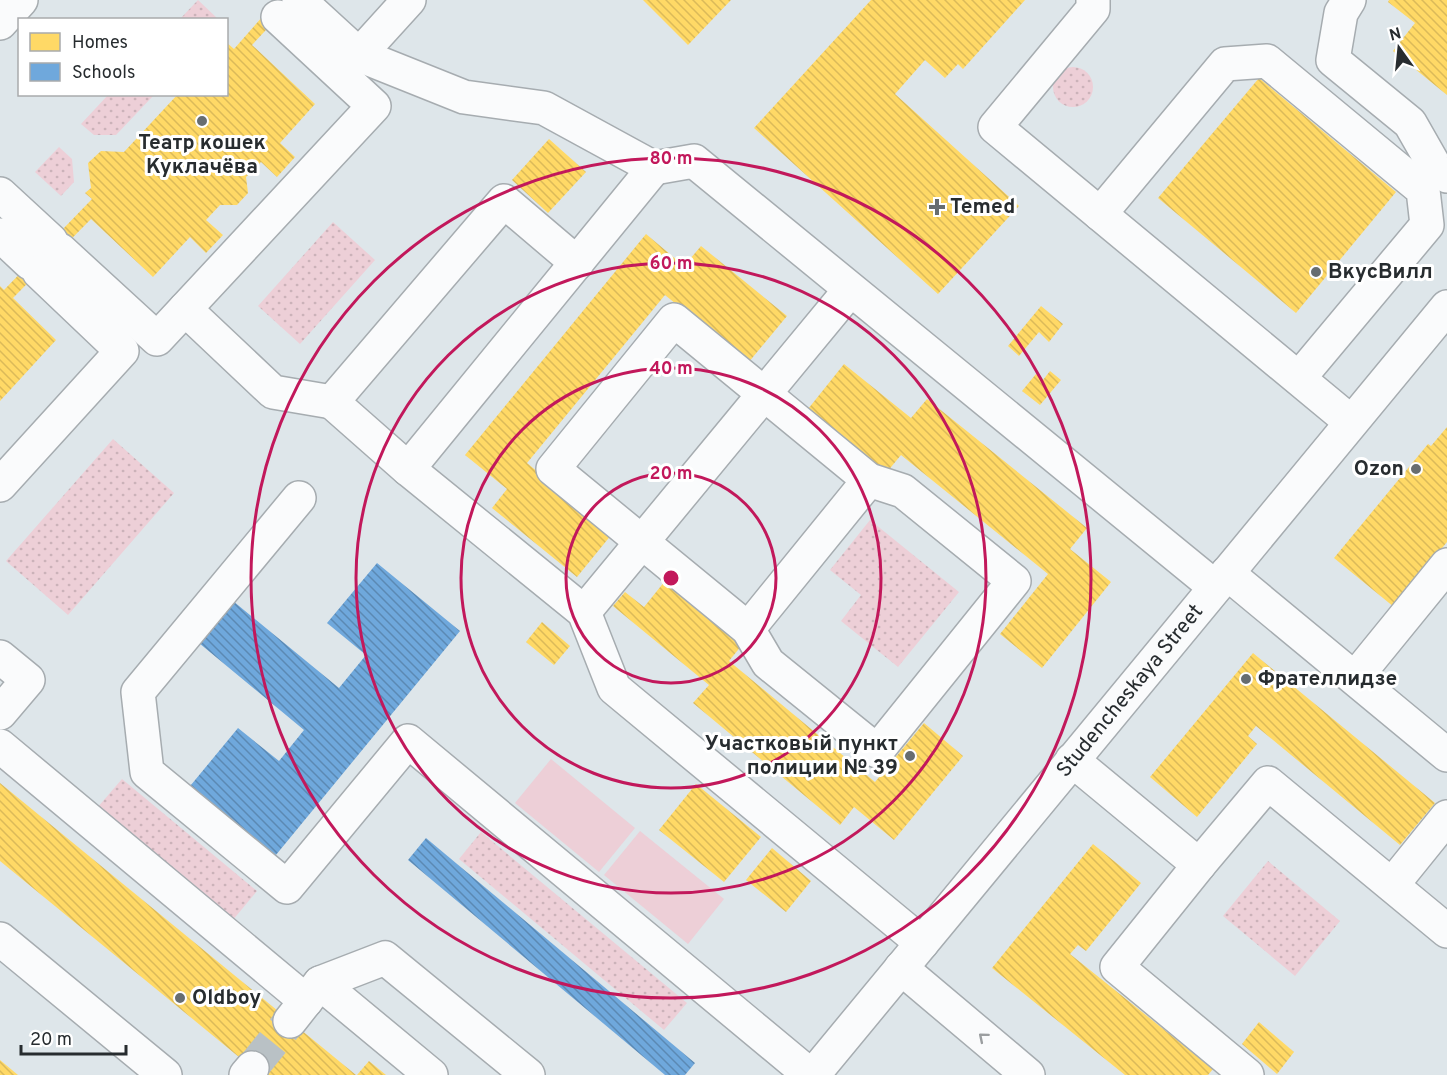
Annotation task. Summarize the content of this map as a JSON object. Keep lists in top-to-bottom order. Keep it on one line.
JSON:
{"streets":{"street":["Studencheskaya Street"]},"places":{"other":["Театр кошек Куклачёва","ВкусВилл","Ozon","Фрателлидзе","Участковый пункт полиции № 39","Oldboy"],"health":["Temed"]},"legend":["Homes","Schools"],"scale_bar":"20 m","north":"top","rings":["80 m","60 m","40 m","20 m"]}
